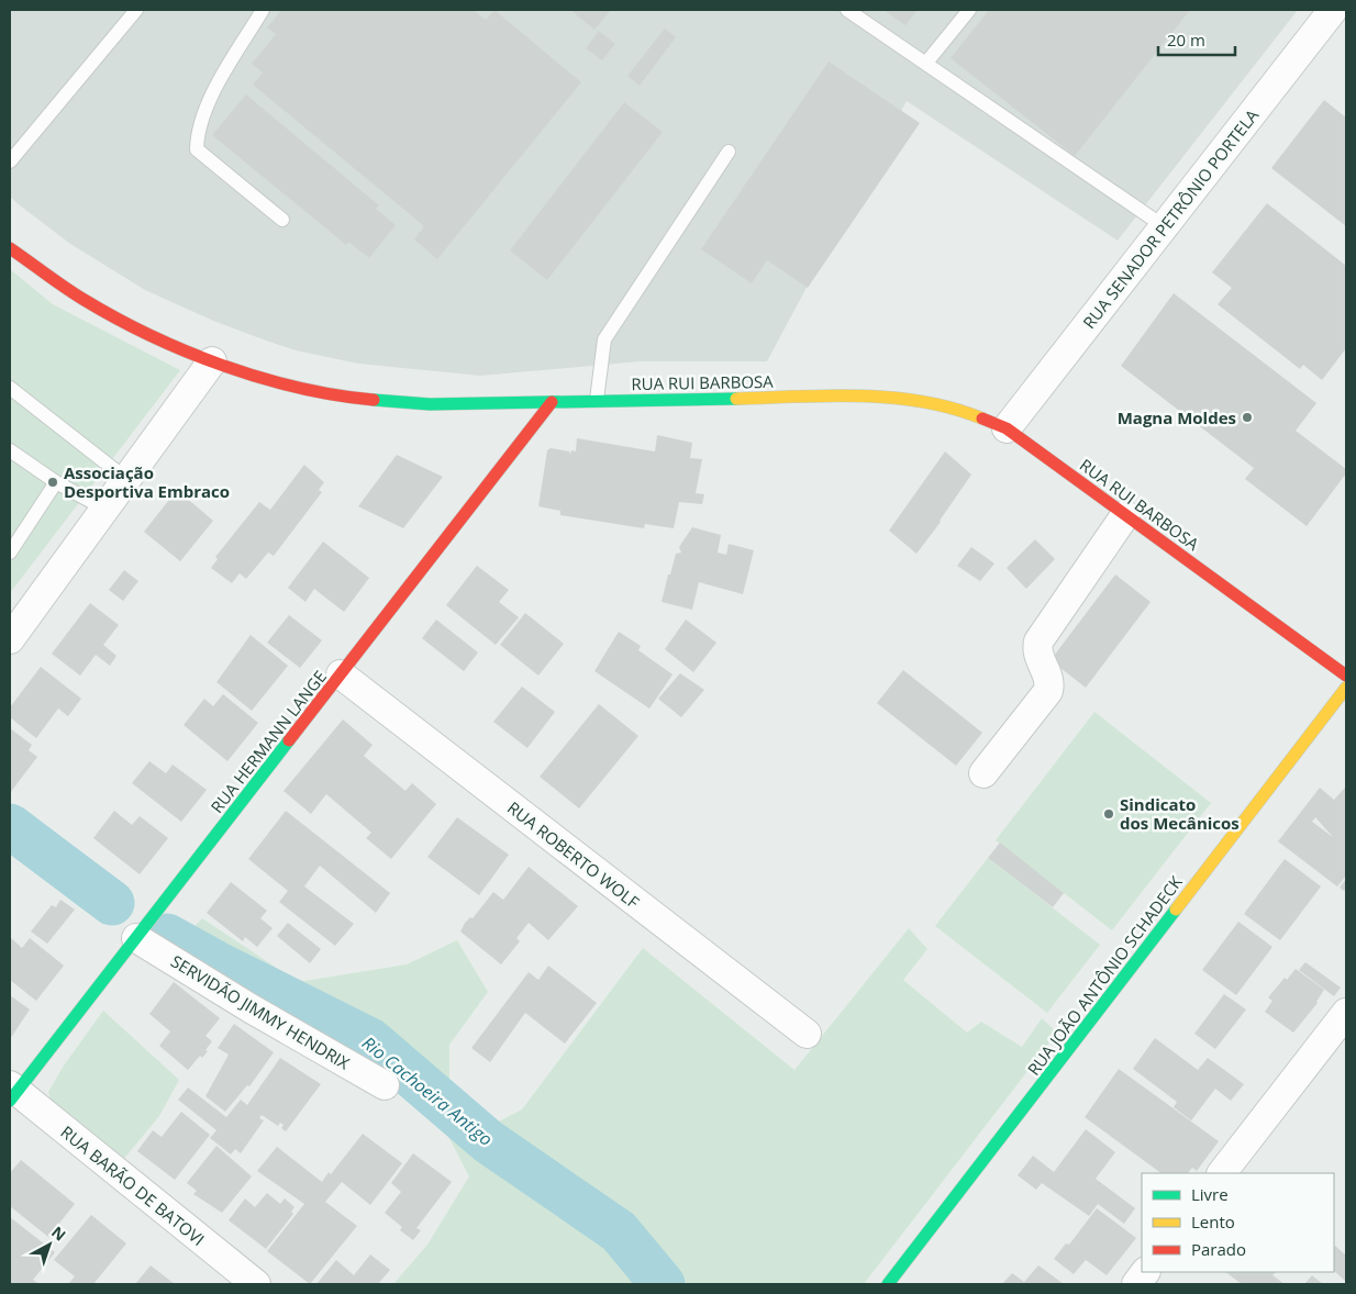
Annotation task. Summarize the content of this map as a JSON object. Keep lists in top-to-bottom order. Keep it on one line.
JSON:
{"streets":{"street":["RUA SENADOR PETRÔNIO PORTELA","RUA RUI BARBOSA","RUA HERMANN LANGE","RUA ROBERTO WOLF","RUA JOÃO ANTÔNIO SCHADECK","SERVIDÃO JIMMY HENDRIX","RUA BARÃO DE BATOVI"]},"crossings":[["RUA SENADOR PETRÔNIO PORTELA","RUA RUI BARBOSA"],["RUA RUI BARBOSA","RUA HERMANN LANGE"],["RUA HERMANN LANGE","RUA ROBERTO WOLF"],["RUA HERMANN LANGE","SERVIDÃO JIMMY HENDRIX"],["RUA HERMANN LANGE","RUA BARÃO DE BATOVI"]],"water":["Rio Cachoeira Antigo"],"places":["Magna Moldes","Associação Desportiva Embraco","Sindicato dos Mecânicos"],"legend":["Livre","Lento","Parado"],"scale_bar":"20 m","north":"top right"}
